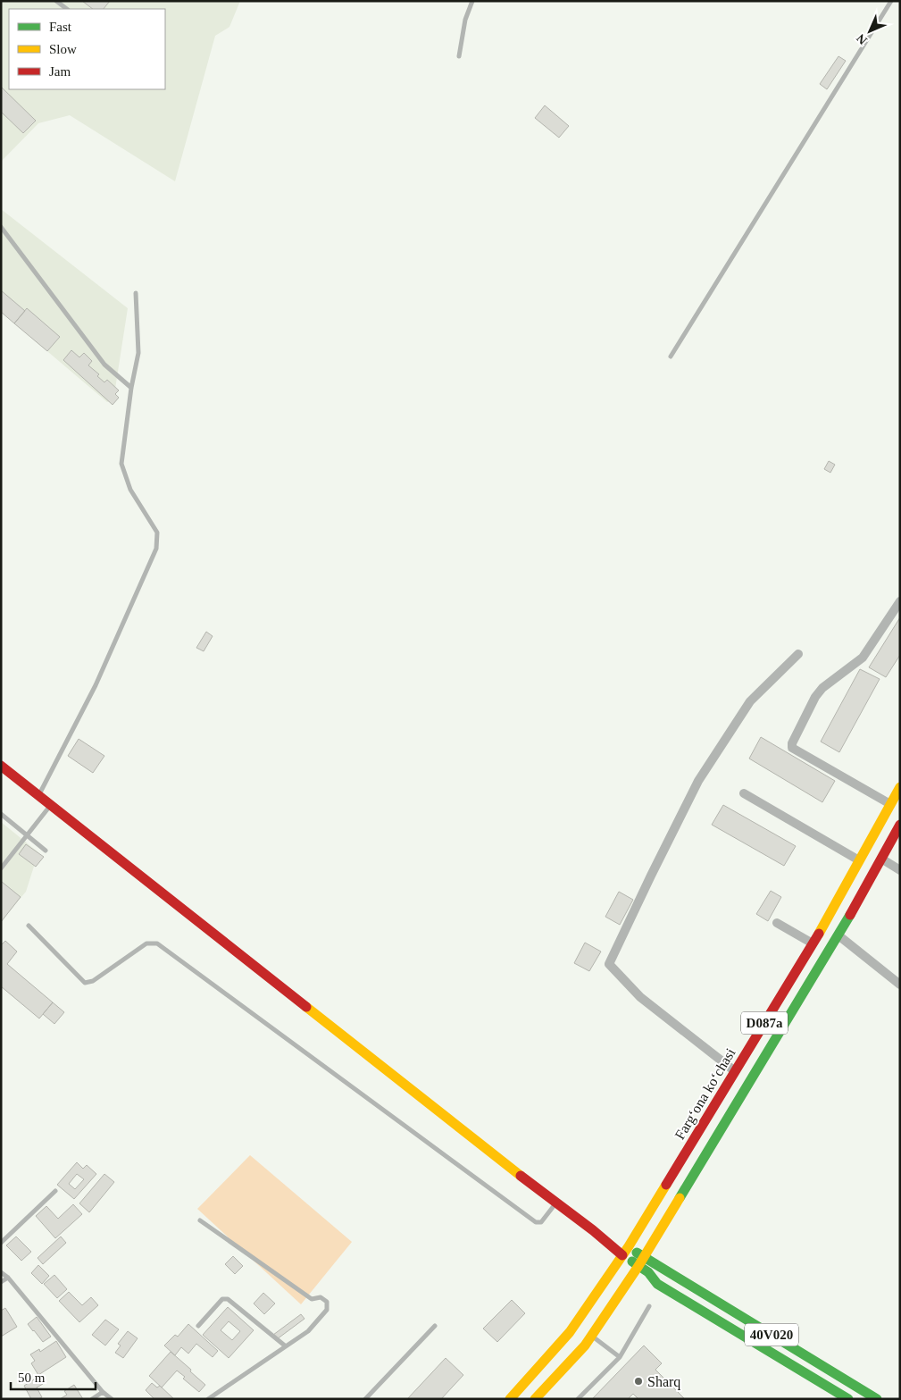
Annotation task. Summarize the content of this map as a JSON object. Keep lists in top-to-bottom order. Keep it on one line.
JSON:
{"streets":{"main road":["D087a","Fargʻona koʻchasi","40V020"]},"crossings":[["D087a","40V020"],["Fargʻona koʻchasi","40V020"]],"places":["Sharq"],"legend":["Fast","Slow","Jam"],"scale_bar":"50 m","north":"bottom left"}
